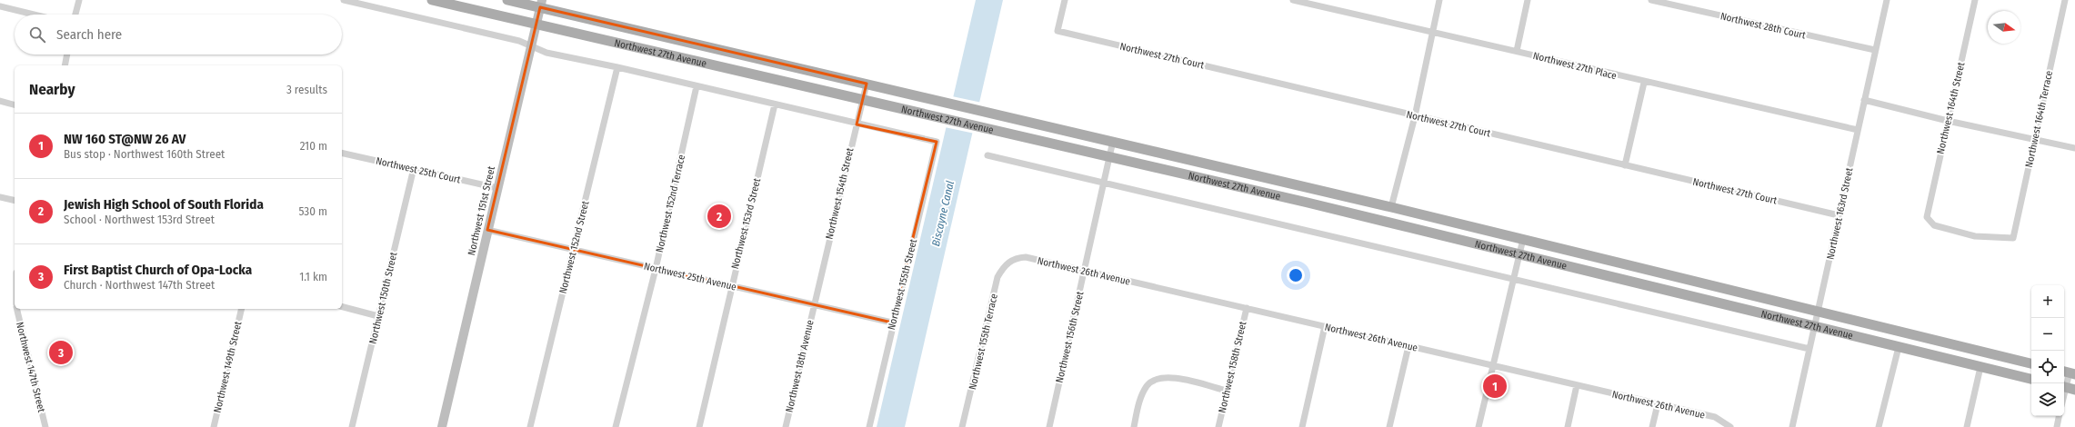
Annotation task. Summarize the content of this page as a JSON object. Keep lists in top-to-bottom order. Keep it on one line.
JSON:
{"streets":{"main road":["Northwest 27th Avenue"],"street":["Northwest 28th Court","Northwest 27th Court","Northwest 27th Place","Northwest 164th Street","Northwest 164th Terrace","Northwest 25th Court","Northwest 154th Street","Northwest 152nd Terrace","Northwest 151st Street","Northwest 163rd Street","Northwest 153rd Street","Northwest 152nd Street","Northwest 26th Avenue","Northwest 25th Avenue","Northwest 155th Street","Northwest 150th Street","Northwest 156th Street","Northwest 155th Terrace","Northwest 18th Avenue","Northwest 147th Street","Northwest 149th Street","Northwest 158th Street"]},"crossings":[["Northwest 28th Court","Northwest 163rd Street"],["Northwest 27th Avenue","Northwest 154th Street"],["Northwest 27th Avenue","Northwest 151st Street"],["Northwest 27th Avenue","Northwest 163rd Street"],["Northwest 27th Avenue","Northwest 156th Street"],["Northwest 27th Court","Northwest 163rd Street"],["Northwest 27th Place","Northwest 163rd Street"],["Northwest 164th Street","Northwest 164th Terrace"],["Northwest 25th Court","Northwest 151st Street"],["Northwest 25th Court","Northwest 150th Street"],["Northwest 154th Street","Northwest 25th Avenue"],["Northwest 154th Street","Northwest 155th Street"],["Northwest 154th Street","Northwest 18th Avenue"],["Northwest 152nd Terrace","Northwest 25th Avenue"],["Northwest 151st Street","Northwest 25th Avenue"],["Northwest 153rd Street","Northwest 25th Avenue"],["Northwest 152nd Street","Northwest 25th Avenue"],["Northwest 26th Avenue","Northwest 156th Street"],["Northwest 26th Avenue","Northwest 155th Terrace"],["Northwest 26th Avenue","Northwest 158th Street"],["Northwest 25th Avenue","Northwest 155th Street"],["Northwest 25th Avenue","Northwest 18th Avenue"]],"water":["Biscayne Canal"],"north":"right","page":{"search":"Search here","heading":["Nearby","3 results"],"list":[{"mark":"1","name":"NW 160 ST@NW 26 AV","note":"Bus stop · Northwest 160th Street","value":"210 m"},{"mark":"2","name":"Jewish High School of South Florida","note":"School · Northwest 153rd Street","value":"530 m"},{"mark":"3","name":"First Baptist Church of Opa-Locka","note":"Church · Northwest 147th Street","value":"1.1 km"}],"pins":["2","3","1"],"map_buttons":["+","−"]}}
